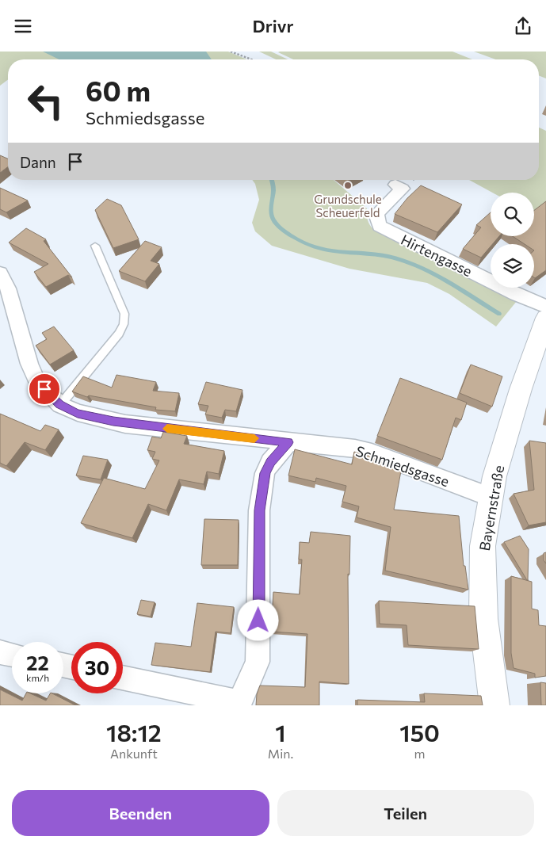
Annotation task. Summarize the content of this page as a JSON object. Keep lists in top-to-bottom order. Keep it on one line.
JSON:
{"streets":{"street":["Hirtengasse","Schmiedsgasse","Bayernstraße"]},"crossings":[["Schmiedsgasse","Bayernstraße"]],"places":["Grundschule Scheuerfeld"],"page":{"header":"Drivr","turn":["60 m","Schmiedsgasse"],"then":"Dann","speed":"22 km/h","limit":"30","eta":["18:12","Ankunft","1","Min.","150","m"],"buttons":["Beenden","Teilen"]}}
